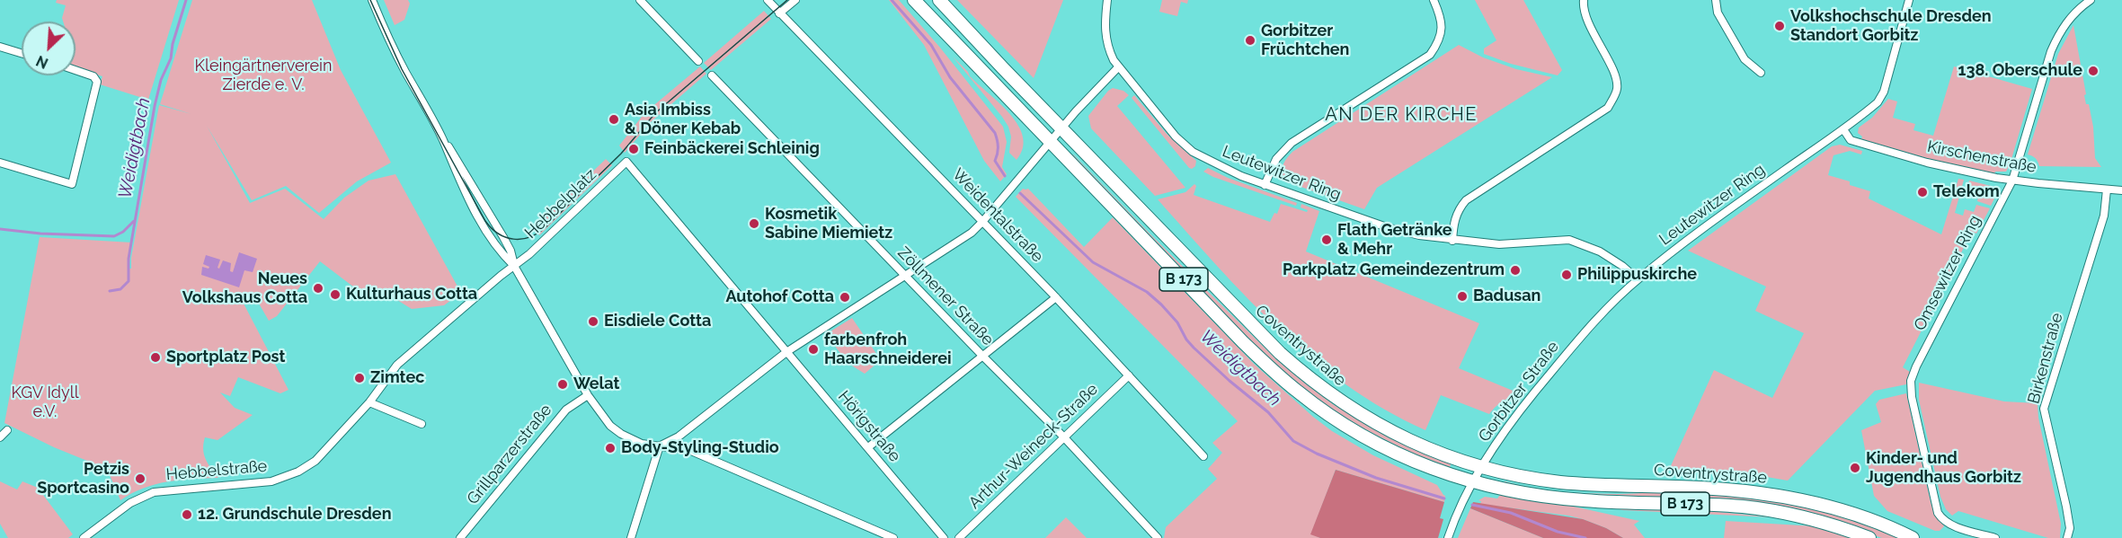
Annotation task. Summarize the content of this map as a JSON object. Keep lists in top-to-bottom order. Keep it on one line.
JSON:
{"streets":{"main road":["B 173","Coventrystraße"],"street":["Kirschenstraße","Leutewitzer Ring","Hebbelplatz","Weidentalstraße","Omsewitzer Ring","Zöllmener Straße","Birkenstraße","Gorbitzer Straße","Hörigstraße","Arthur-Weineck-Straße","Grillparzerstraße","Hebbelstraße"]},"crossings":[["Kirschenstraße","Leutewitzer Ring"],["Kirschenstraße","Omsewitzer Ring"],["Kirschenstraße","Birkenstraße"],["Leutewitzer Ring","Gorbitzer Straße"],["Hebbelplatz","Hörigstraße"],["Hebbelplatz","Hebbelstraße"],["Weidentalstraße","Arthur-Weineck-Straße"],["Zöllmener Straße","Arthur-Weineck-Straße"],["Coventrystraße","Gorbitzer Straße"]],"districts":["AN DER KIRCHE"],"water":["Weidigtbach"],"parks":["Kleingärtnerverein Zierde e. V.","KGV Idyll e.V."],"places":["Volkshochschule Dresden Standort Gorbitz","Gorbitzer Früchtchen","138. Oberschule","Asia Imbiss & Döner Kebab","Feinbäckerei Schleinig","Telekom","Kosmetik Sabine Miemietz","Flath Getränke & Mehr","Parkplatz Gemeindezentrum","Philippuskirche","Neues Volkshaus Cotta","Kulturhaus Cotta","Badusan","Autohof Cotta","Eisdiele Cotta","farbenfroh Haarschneiderei","Sportplatz Post","Zimtec","Welat","Body-Styling-Studio","Kinder- und Jugendhaus Gorbitz","Petzis Sportcasino","12. Grundschule Dresden"],"north":"bottom left"}
